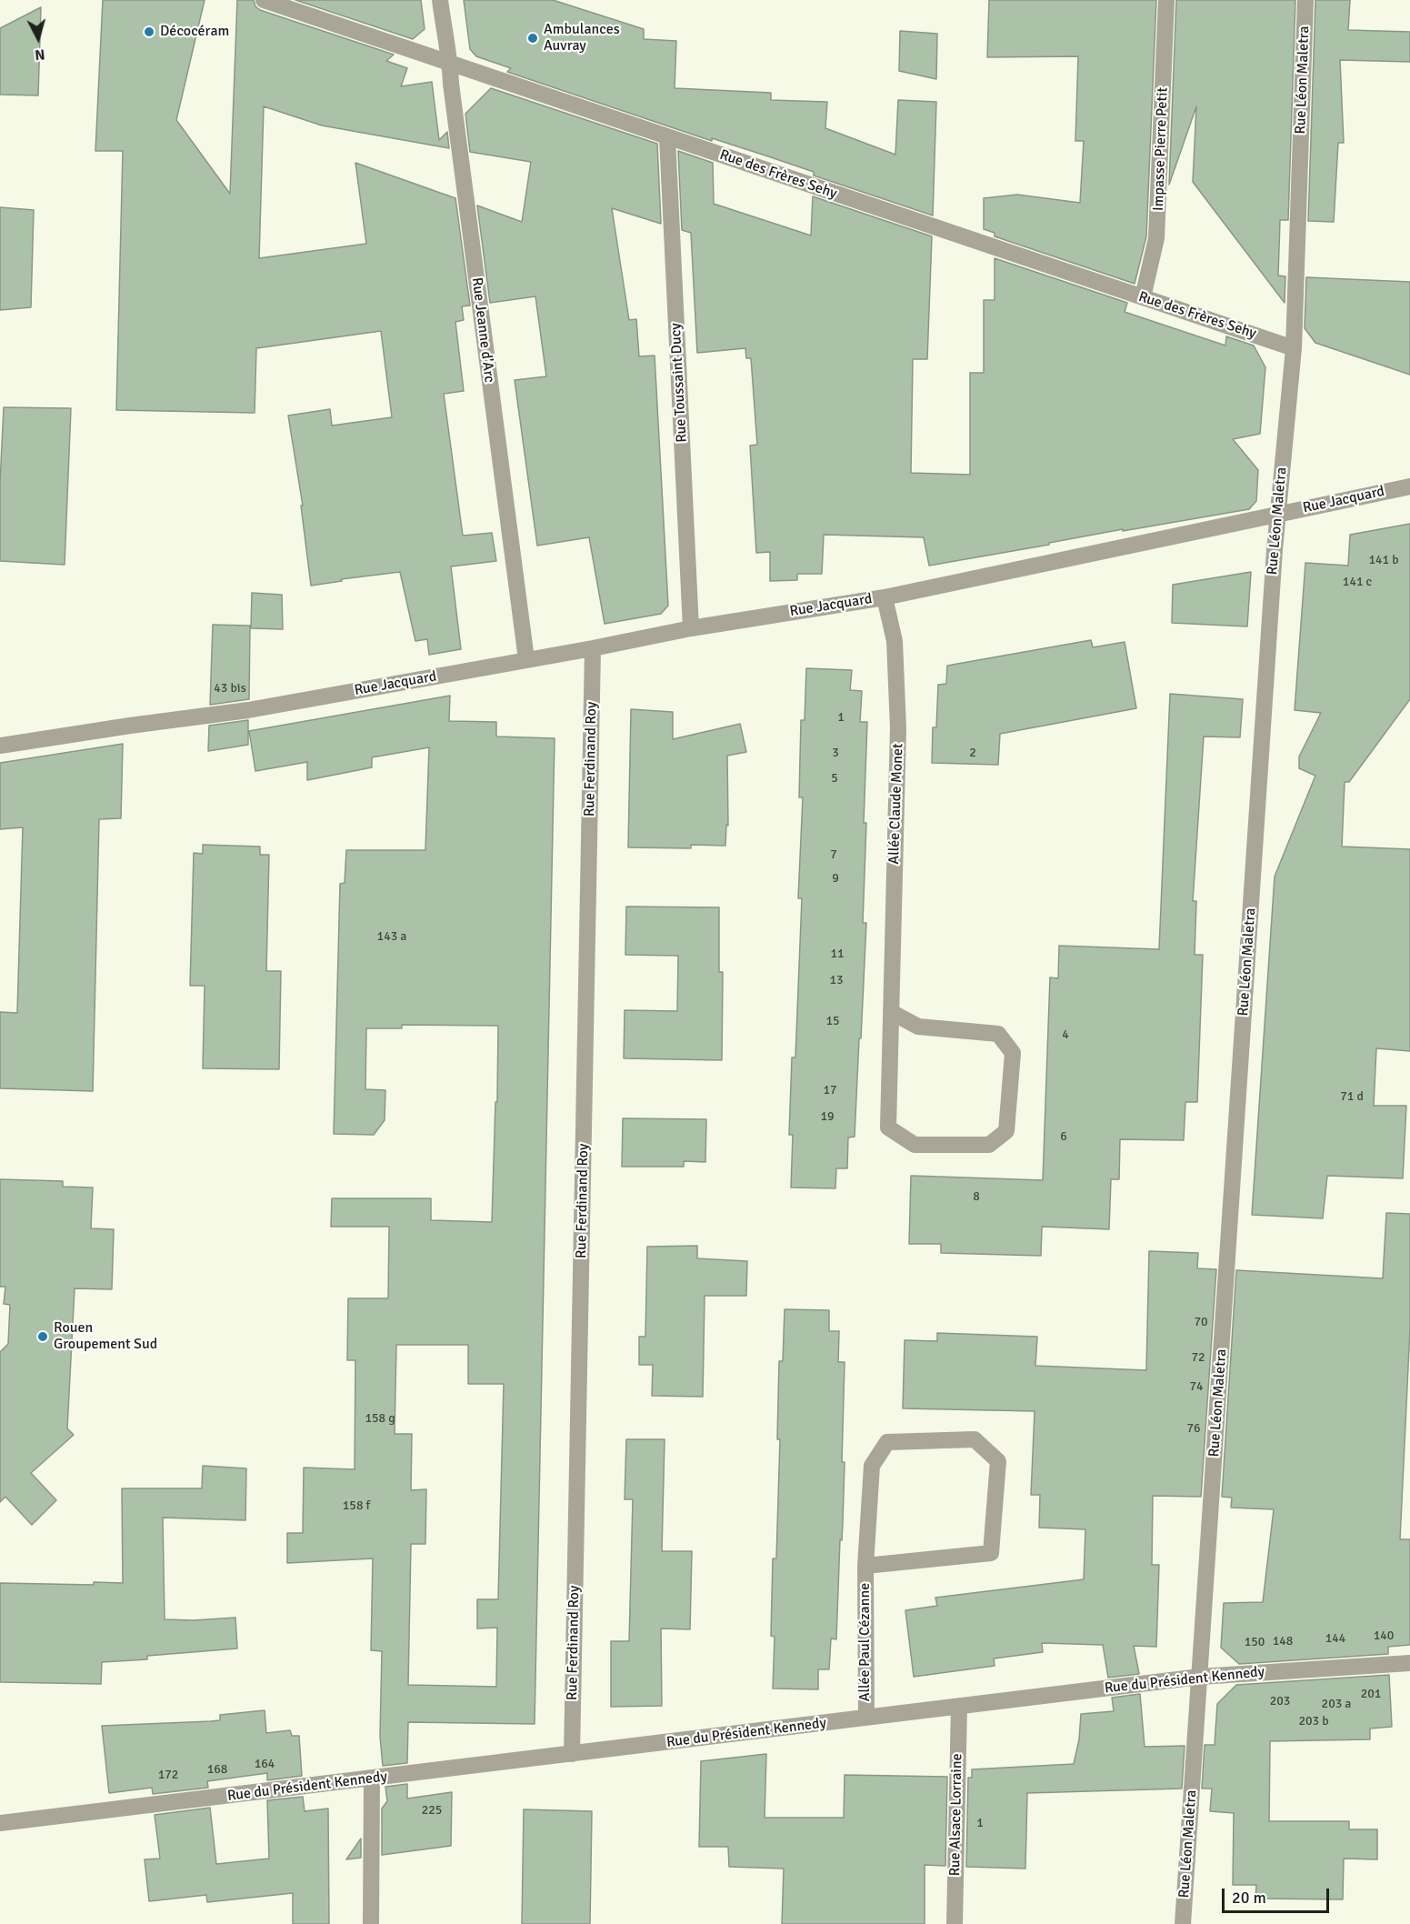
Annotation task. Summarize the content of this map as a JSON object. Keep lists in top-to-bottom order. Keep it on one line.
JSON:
{"streets":{"street":["Rue Léon Maletra","Impasse Pierre Petit","Rue des Frères Sehy","Rue Jeanne d'Arc","Rue Toussaint Ducy","Rue Jacquard","Rue Ferdinand Roy","Allée Claude Monet","Allée Paul Cézanne","Rue du Président Kennedy","Rue Alsace Lorraine"]},"crossings":[["Rue Léon Maletra","Rue des Frères Sehy"],["Rue Léon Maletra","Rue Jacquard"],["Rue Léon Maletra","Rue du Président Kennedy"],["Impasse Pierre Petit","Rue des Frères Sehy"],["Rue des Frères Sehy","Rue Jeanne d'Arc"],["Rue des Frères Sehy","Rue Toussaint Ducy"],["Rue Jeanne d'Arc","Rue Jacquard"],["Rue Toussaint Ducy","Rue Jacquard"],["Rue Jacquard","Rue Ferdinand Roy"],["Rue Jacquard","Allée Claude Monet"],["Rue Ferdinand Roy","Rue du Président Kennedy"],["Allée Paul Cézanne","Rue du Président Kennedy"],["Rue du Président Kennedy","Rue Alsace Lorraine"]],"places":["Décocéram","Ambulances Auvray","Rouen Groupement Sud"],"house_numbers":["141 b","141 c","43 bis","1","3","2","5","7","9","143 a","11","13","15","4","17","71 d","19","6","8","70","72","74","158 g","76","158 f","140","144","148","150","201","203","203 a","203 b","164","168","172","225","1"],"scale_bar":"20 m","north":"bottom"}
